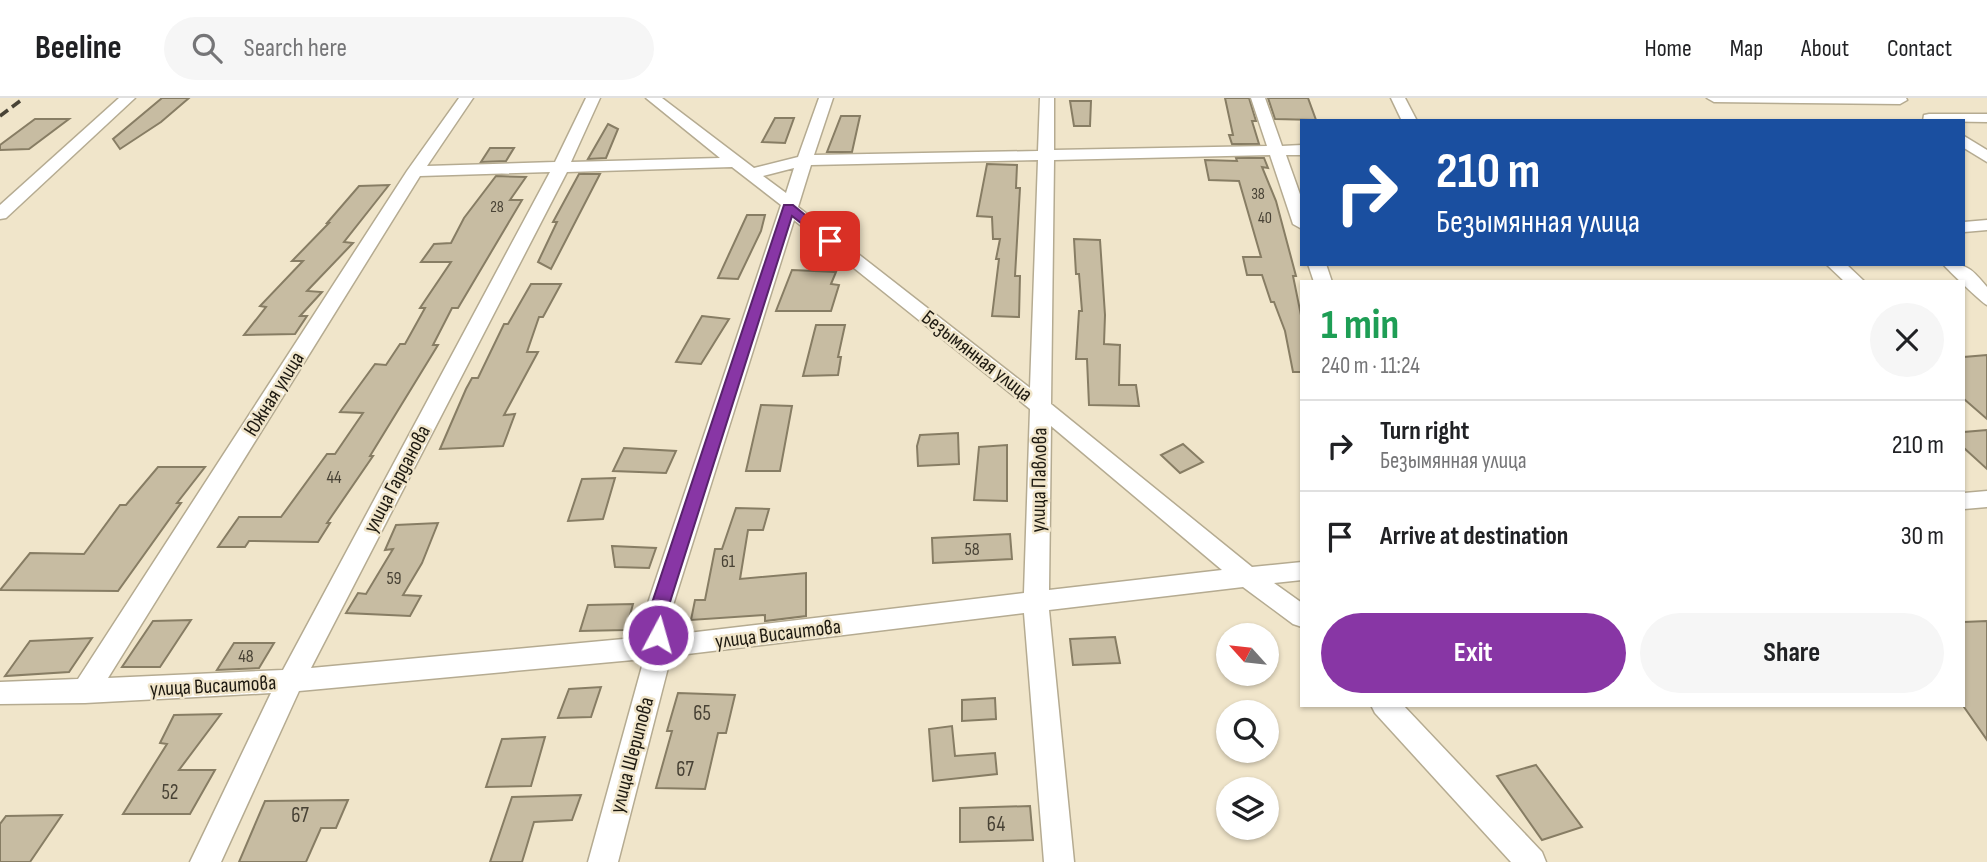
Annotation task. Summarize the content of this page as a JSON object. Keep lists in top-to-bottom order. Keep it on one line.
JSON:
{"streets":{"street":["Безымянная улица","Южная улица","улица Гарданова","улица Павлова","улица Висаитова","улица Шерипова"]},"crossings":[["Безымянная улица","улица Павлова"],["Безымянная улица","улица Висаитова"],["Безымянная улица","улица Шерипова"],["Южная улица","улица Висаитова"],["улица Гарданова","улица Висаитова"],["улица Павлова","улица Висаитова"],["улица Висаитова","улица Шерипова"]],"house_numbers":["38","28","40","44","58","61","59","48","65","67","52","67","64"],"north":"top left","page":{"header":"Beeline","search":"Search here","nav":["Home","Map","About","Contact"],"turn":["210 m","Безымянная улица"],"heading":["1 min","240 m · 11:24"],"list":[{"name":"Turn right","note":"Безымянная улица","value":"210 m"},{"name":"Arrive at destination","value":"30 m"}],"buttons":["Exit","Share"]}}
